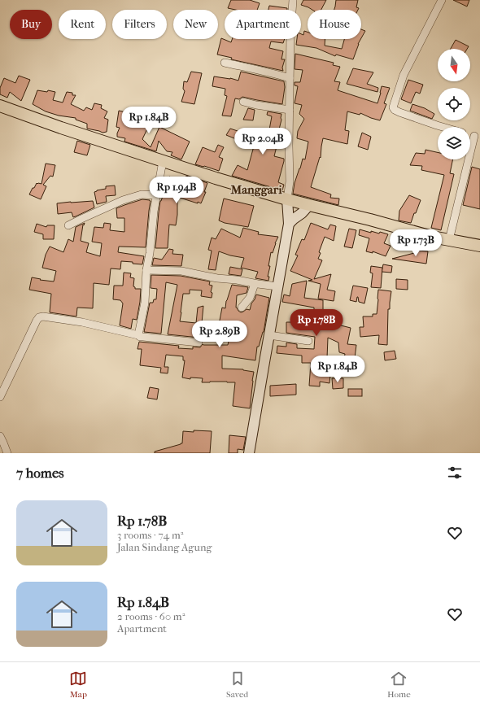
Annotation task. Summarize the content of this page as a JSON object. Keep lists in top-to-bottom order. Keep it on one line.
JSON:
{"districts":["Manggari"],"north":"bottom","page":{"chip":["Buy","Rent","Filters","New","Apartment","House"],"price":["Rp 1.84B","Rp 2.04B","Rp 1.94B","Rp 1.73B","Rp 1.78B","Rp 2.89B","Rp 1.84B"],"heading":"7 homes","list":[{"name":"Rp 1.78B","note":"3 rooms · 74 m² · Jalan Sindang Agung"},{"name":"Rp 1.84B","note":"2 rooms · 60 m² · Apartment"}],"tabs":["Map","Saved","Home"]}}
